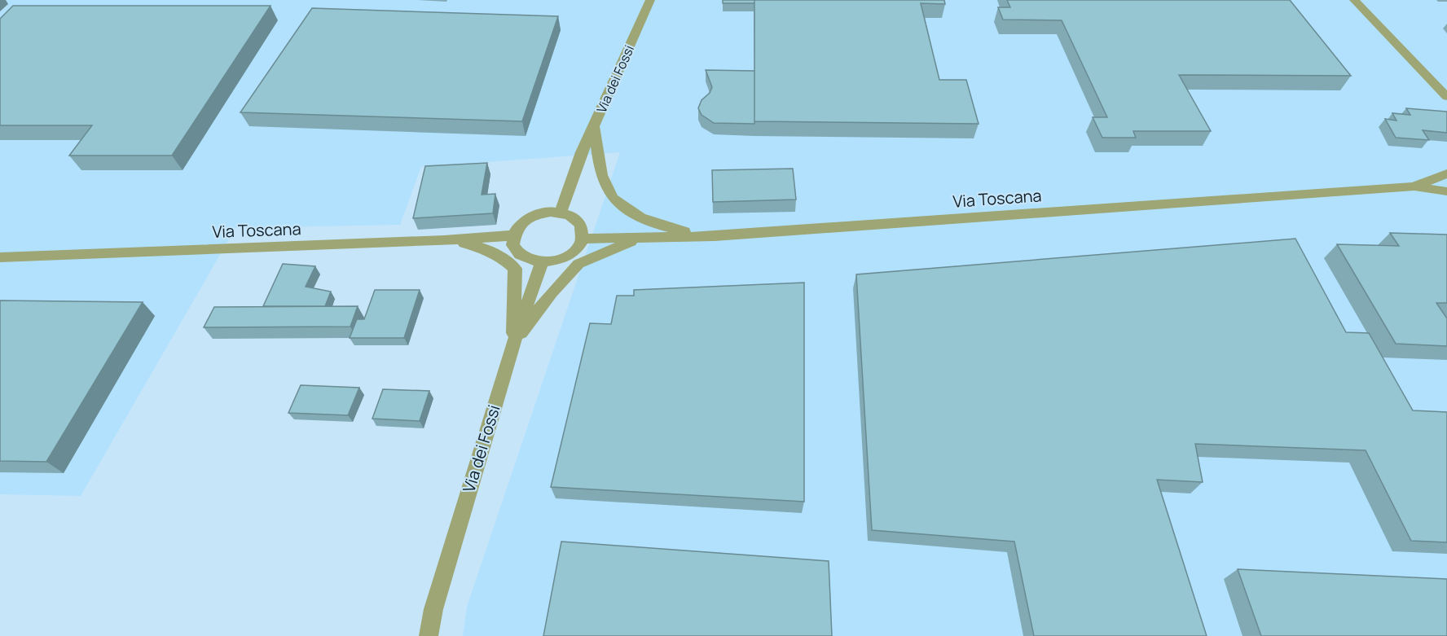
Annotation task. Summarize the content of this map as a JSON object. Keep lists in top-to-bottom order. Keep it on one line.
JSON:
{"streets":{"street":["Via dei Fossi","Via Toscana"]},"crossings":[["Via dei Fossi","Via Toscana"]]}
